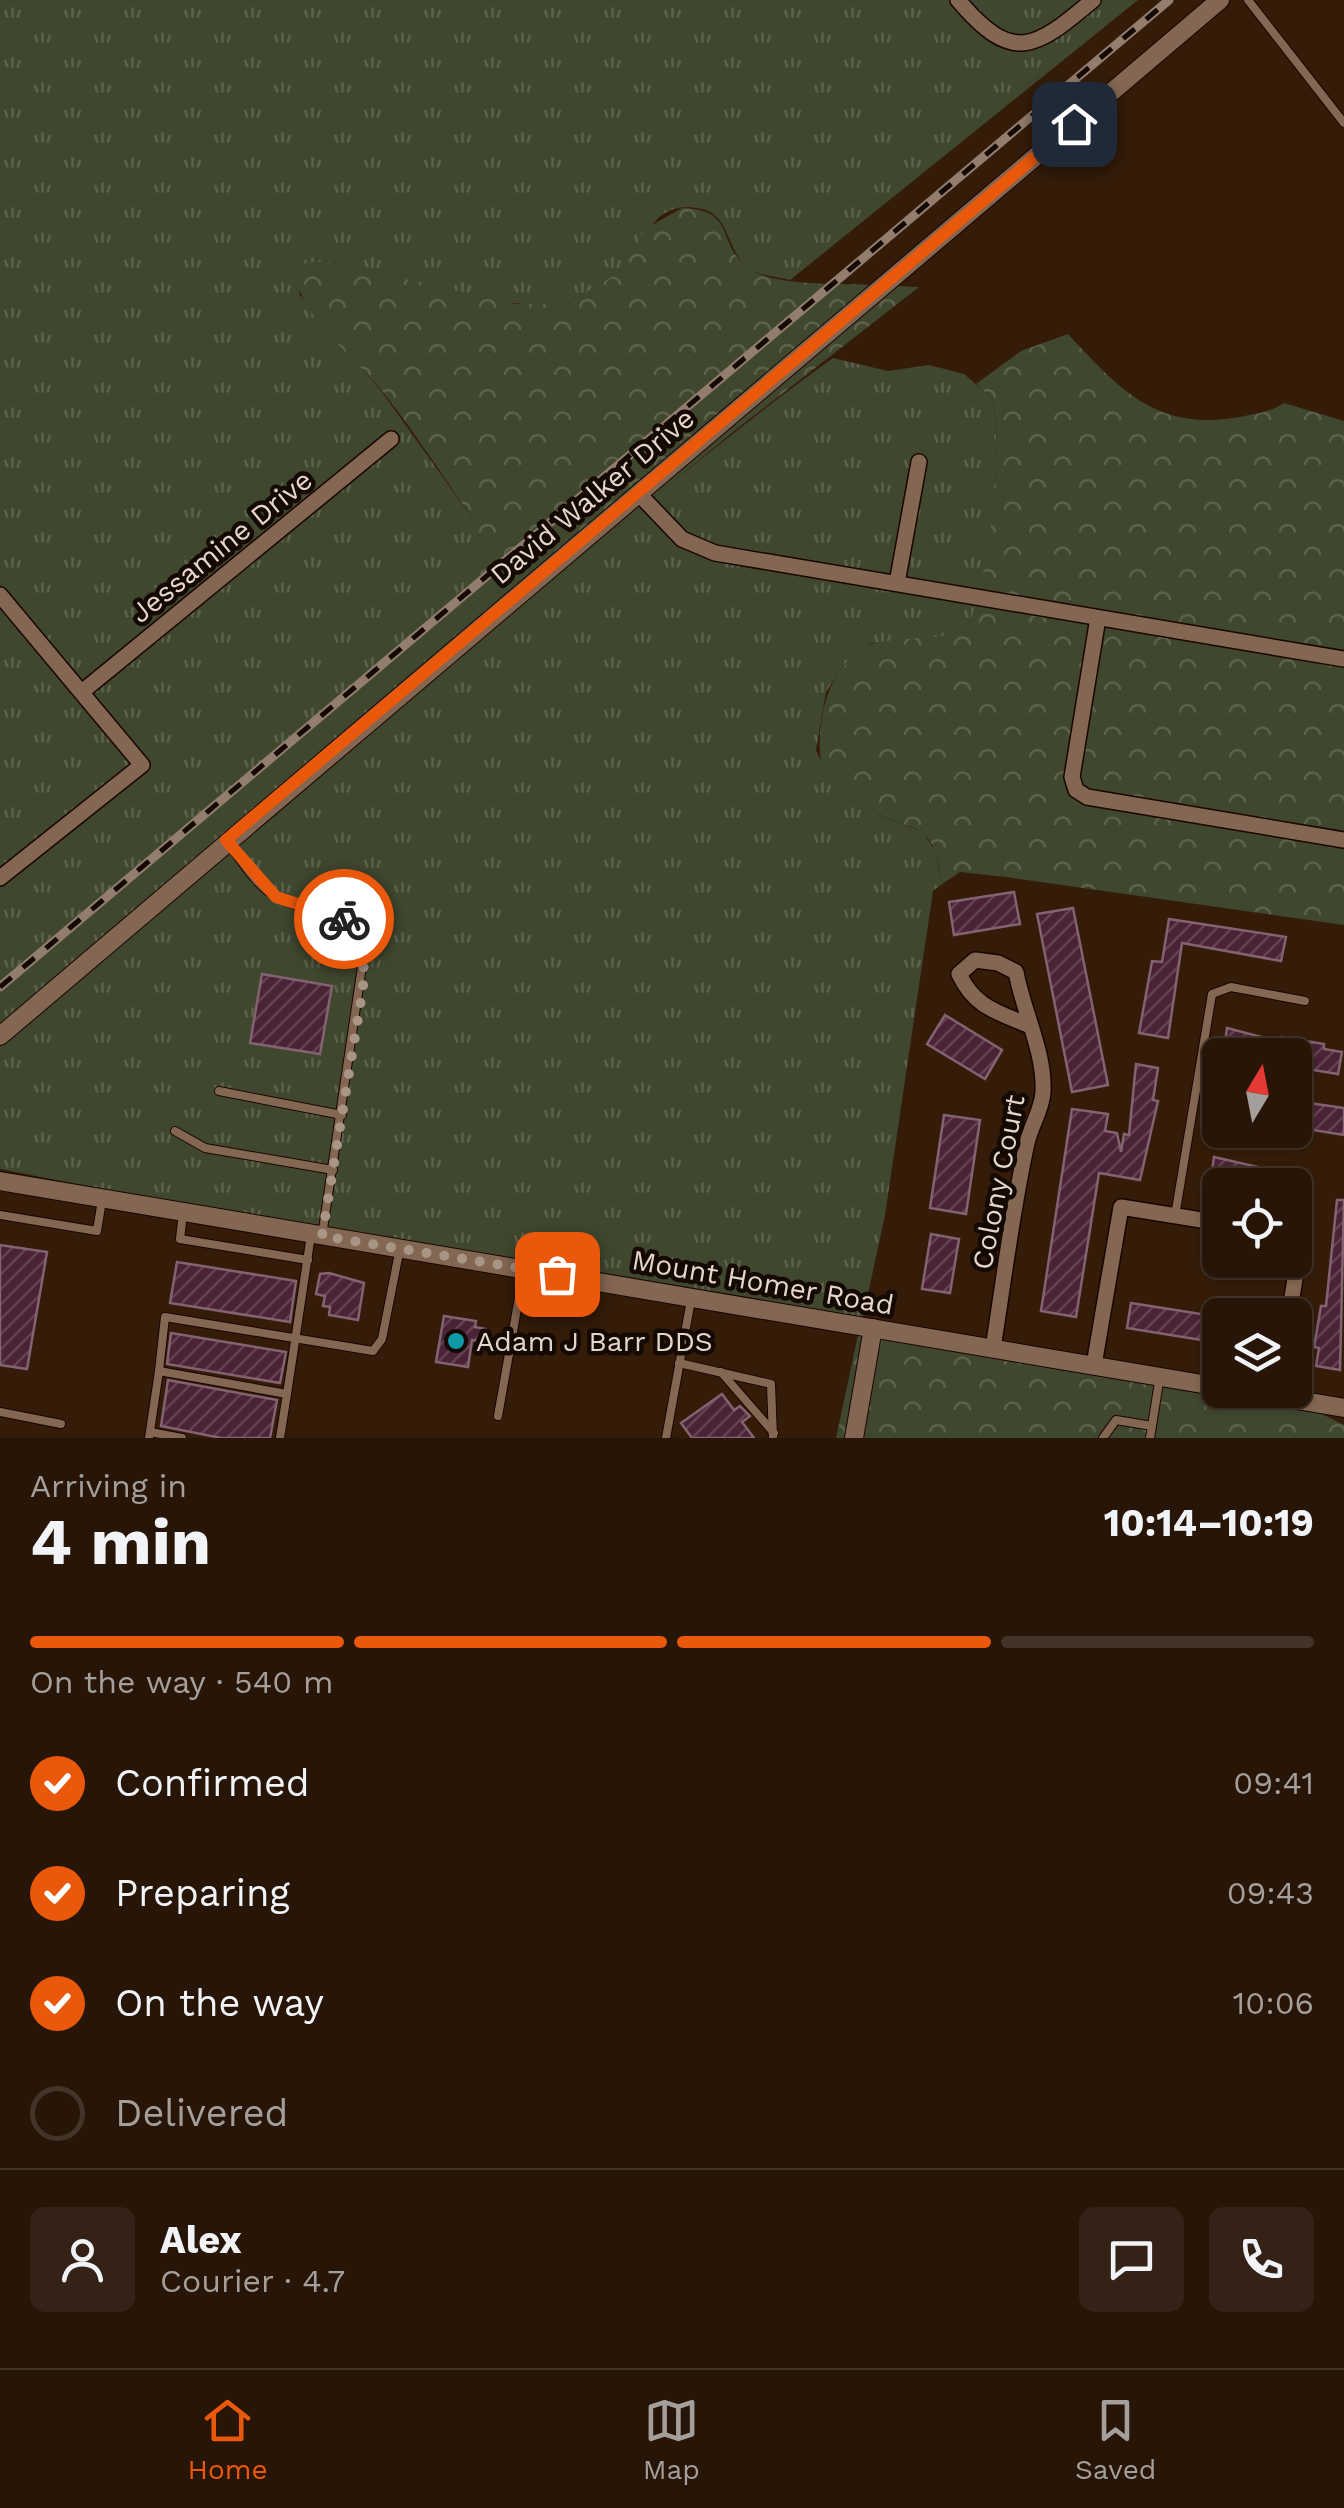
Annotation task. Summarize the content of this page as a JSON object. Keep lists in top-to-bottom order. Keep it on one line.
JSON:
{"streets":{"street":["David Walker Drive","Jessamine Drive","Colony Court","Mount Homer Road"]},"crossings":[["Colony Court","Mount Homer Road"]],"places":["Adam J Barr DDS"],"north":"top","page":{"heading":["4 min","Arriving in","10:14–10:19"],"panel":["Alex","Courier · 4.7"],"bar":"On the way · 540 m","list":[["Confirmed","09:41"],["Preparing","09:43"],["On the way","10:06"],"Delivered"],"tabs":["Home","Map","Saved"]}}
